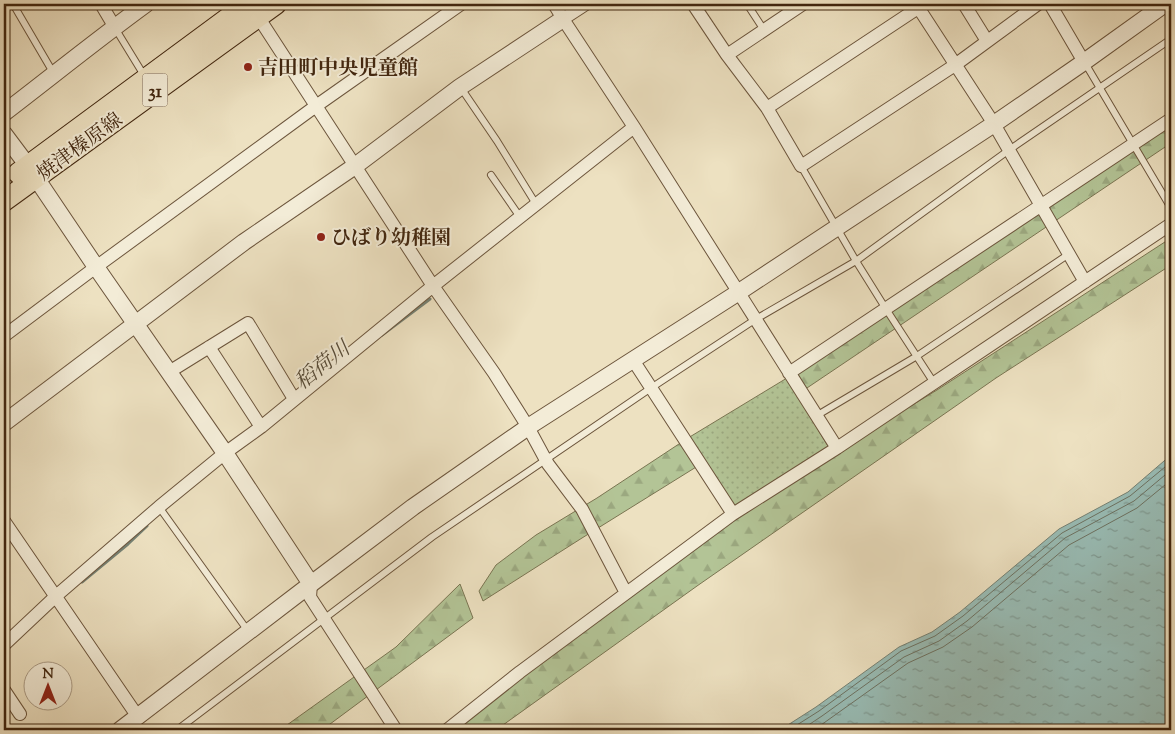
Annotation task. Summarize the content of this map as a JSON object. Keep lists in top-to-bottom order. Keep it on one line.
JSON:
{"streets":{"main road":["31","焼津榛原線"]},"water":["稻荷川"],"places":["吉田町中央児童館","ひばり幼稚園"],"north":"top"}
